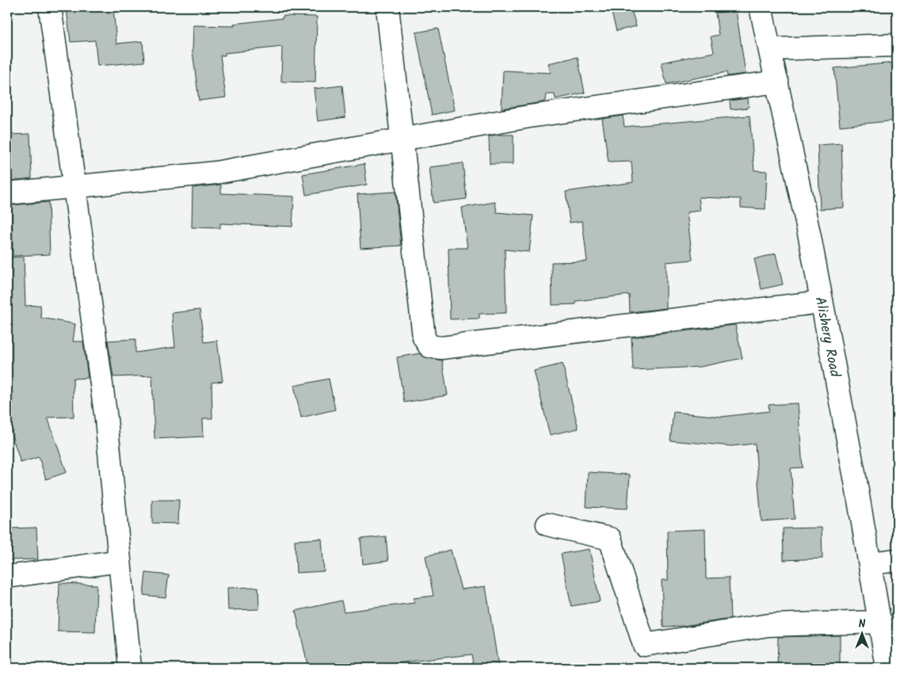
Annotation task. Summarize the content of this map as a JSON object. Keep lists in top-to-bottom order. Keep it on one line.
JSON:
{"streets":{"street":["Alishery Road"]},"north":"top"}
